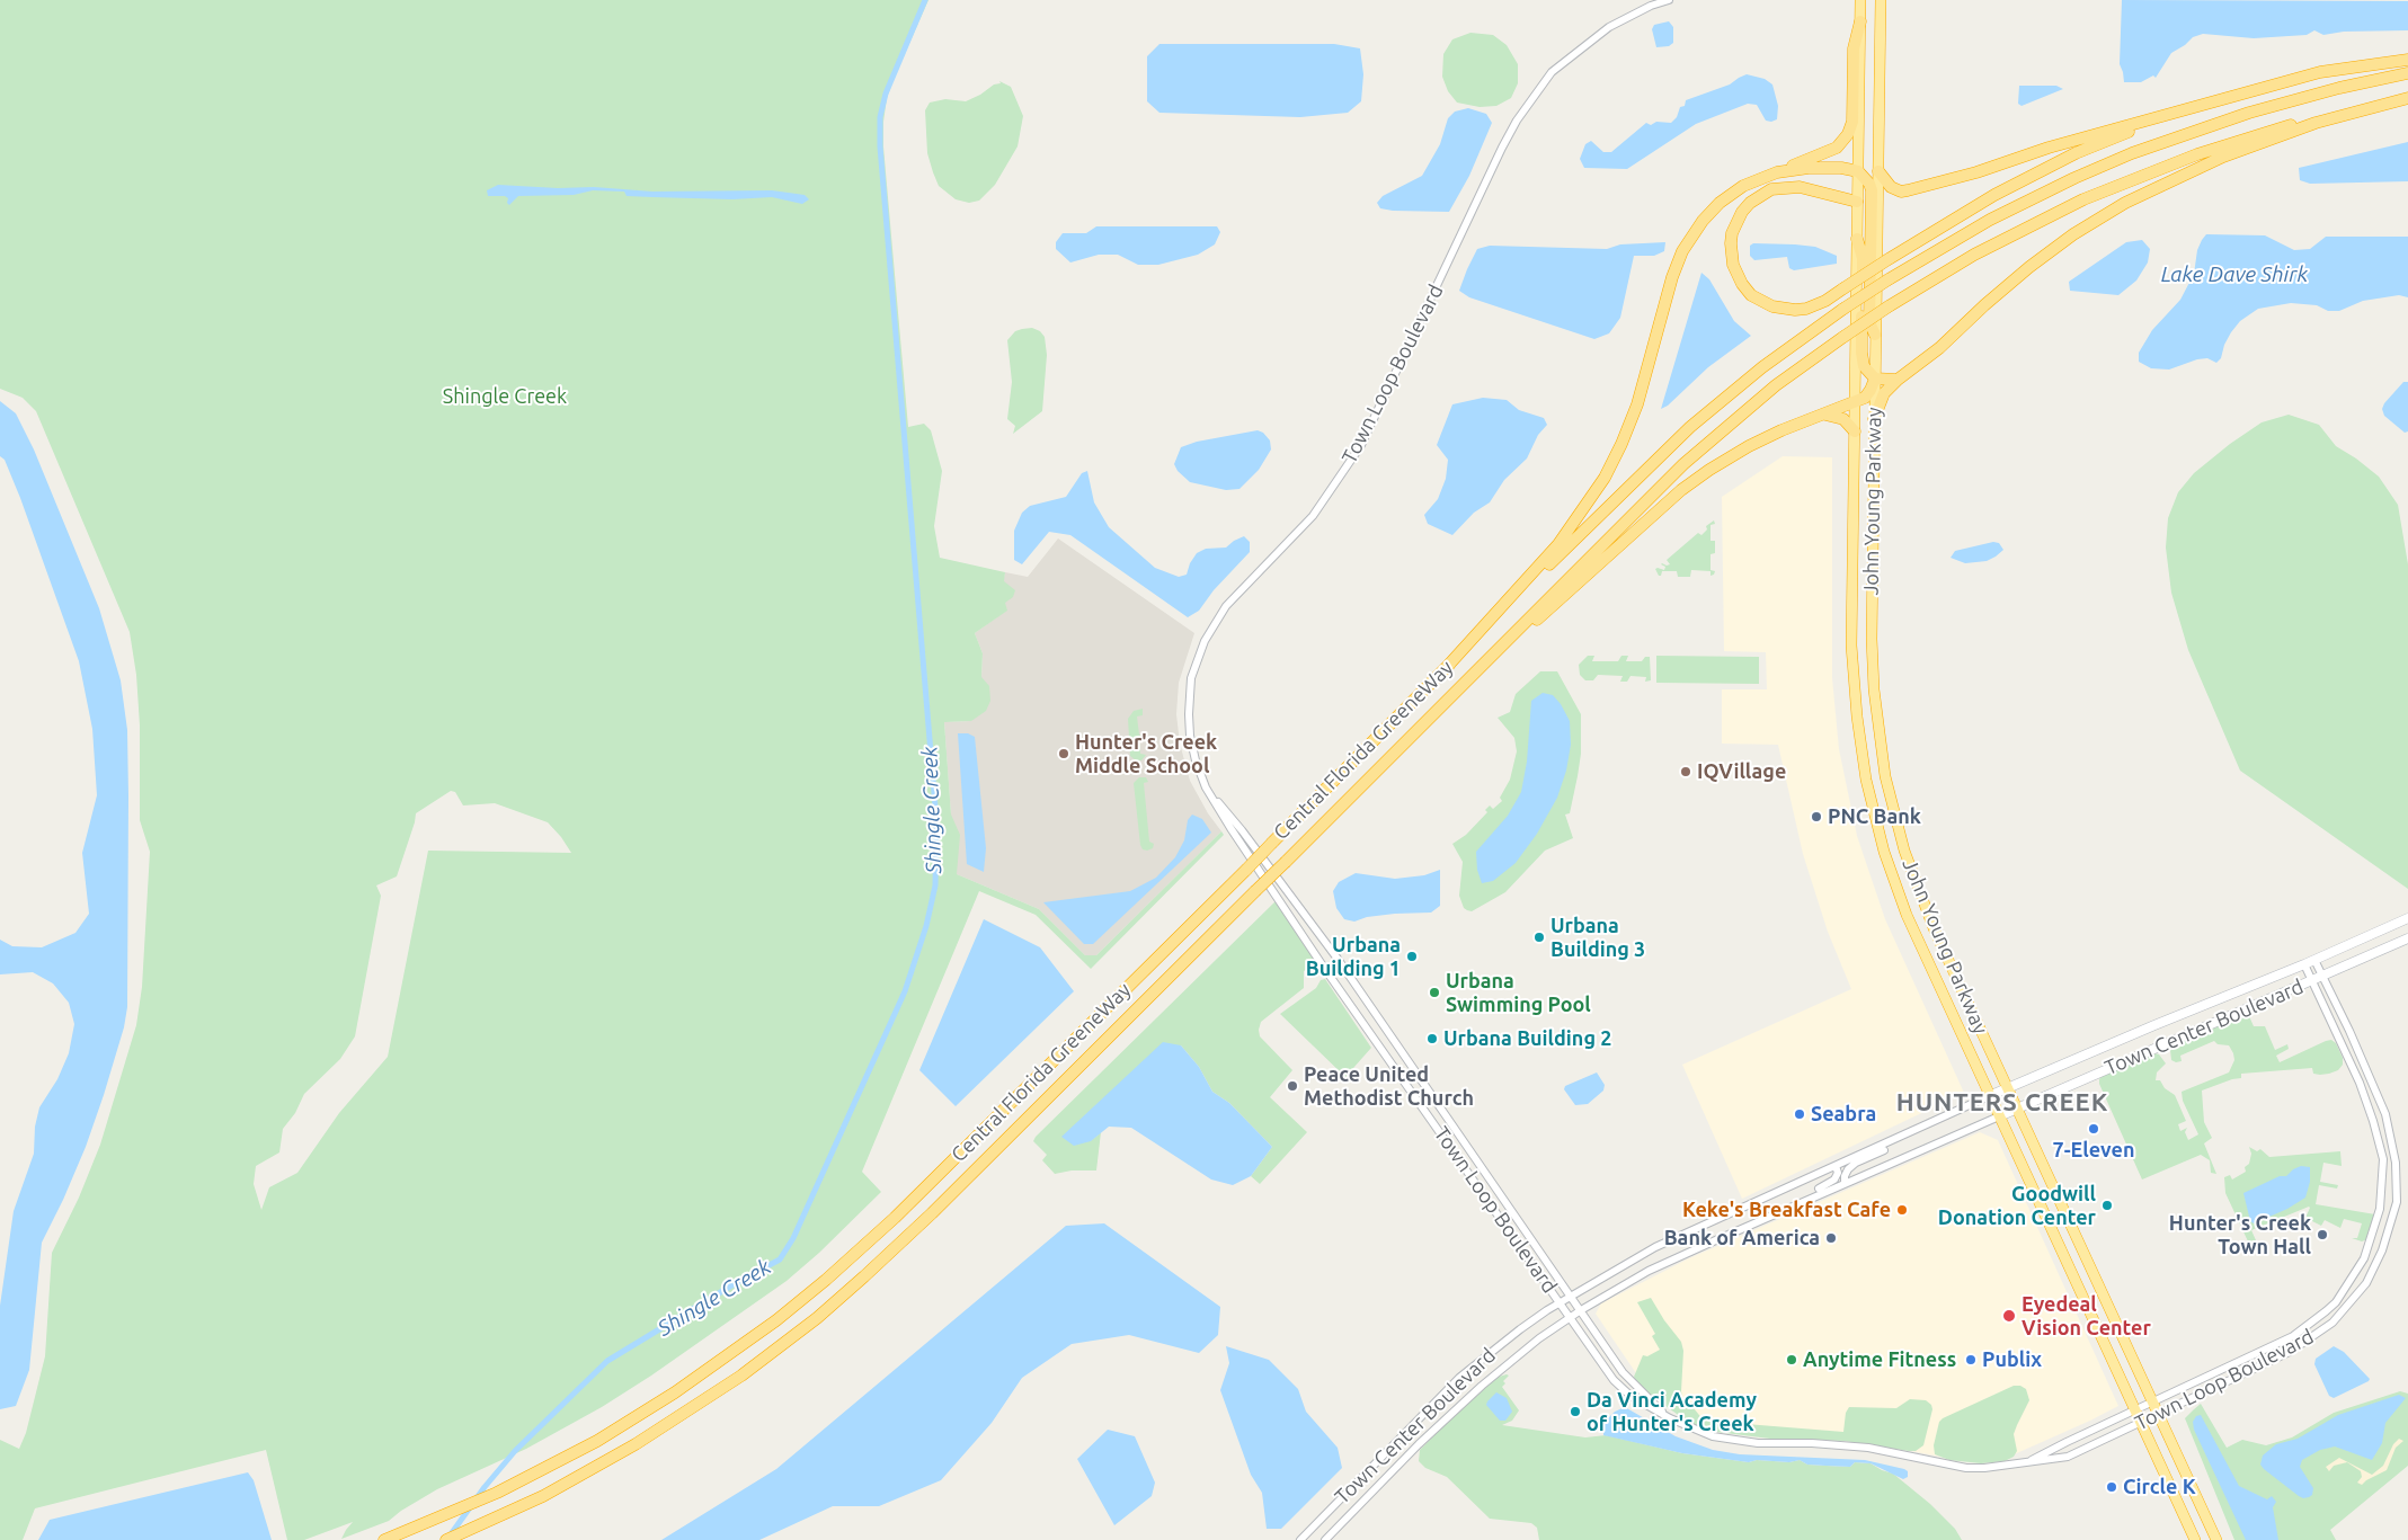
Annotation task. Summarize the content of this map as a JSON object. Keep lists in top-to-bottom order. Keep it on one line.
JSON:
{"streets":{"highway":["John Young Parkway","Central Florida GreeneWay"],"main road":["Town Center Boulevard"],"street":["Town Loop Boulevard"]},"crossings":[["Town Loop Boulevard","John Young Parkway"],["Town Loop Boulevard","Town Center Boulevard"],["John Young Parkway","Town Center Boulevard"]],"districts":["HUNTERS CREEK"],"water":["Lake Dave Shirk","Shingle Creek"],"parks":["Shingle Creek"],"places":["Hunter's Creek Middle School","IQVillage","PNC Bank","Urbana Building 3","Urbana Building 1","Urbana Swimming Pool","Urbana Building 2","Peace United Methodist Church","Seabra","7-Eleven","Goodwill Donation Center","Keke's Breakfast Cafe","Hunter's Creek Town Hall","Bank of America","Eyedeal Vision Center","Anytime Fitness","Publix","Da Vinci Academy of Hunter's Creek","Circle K"]}
